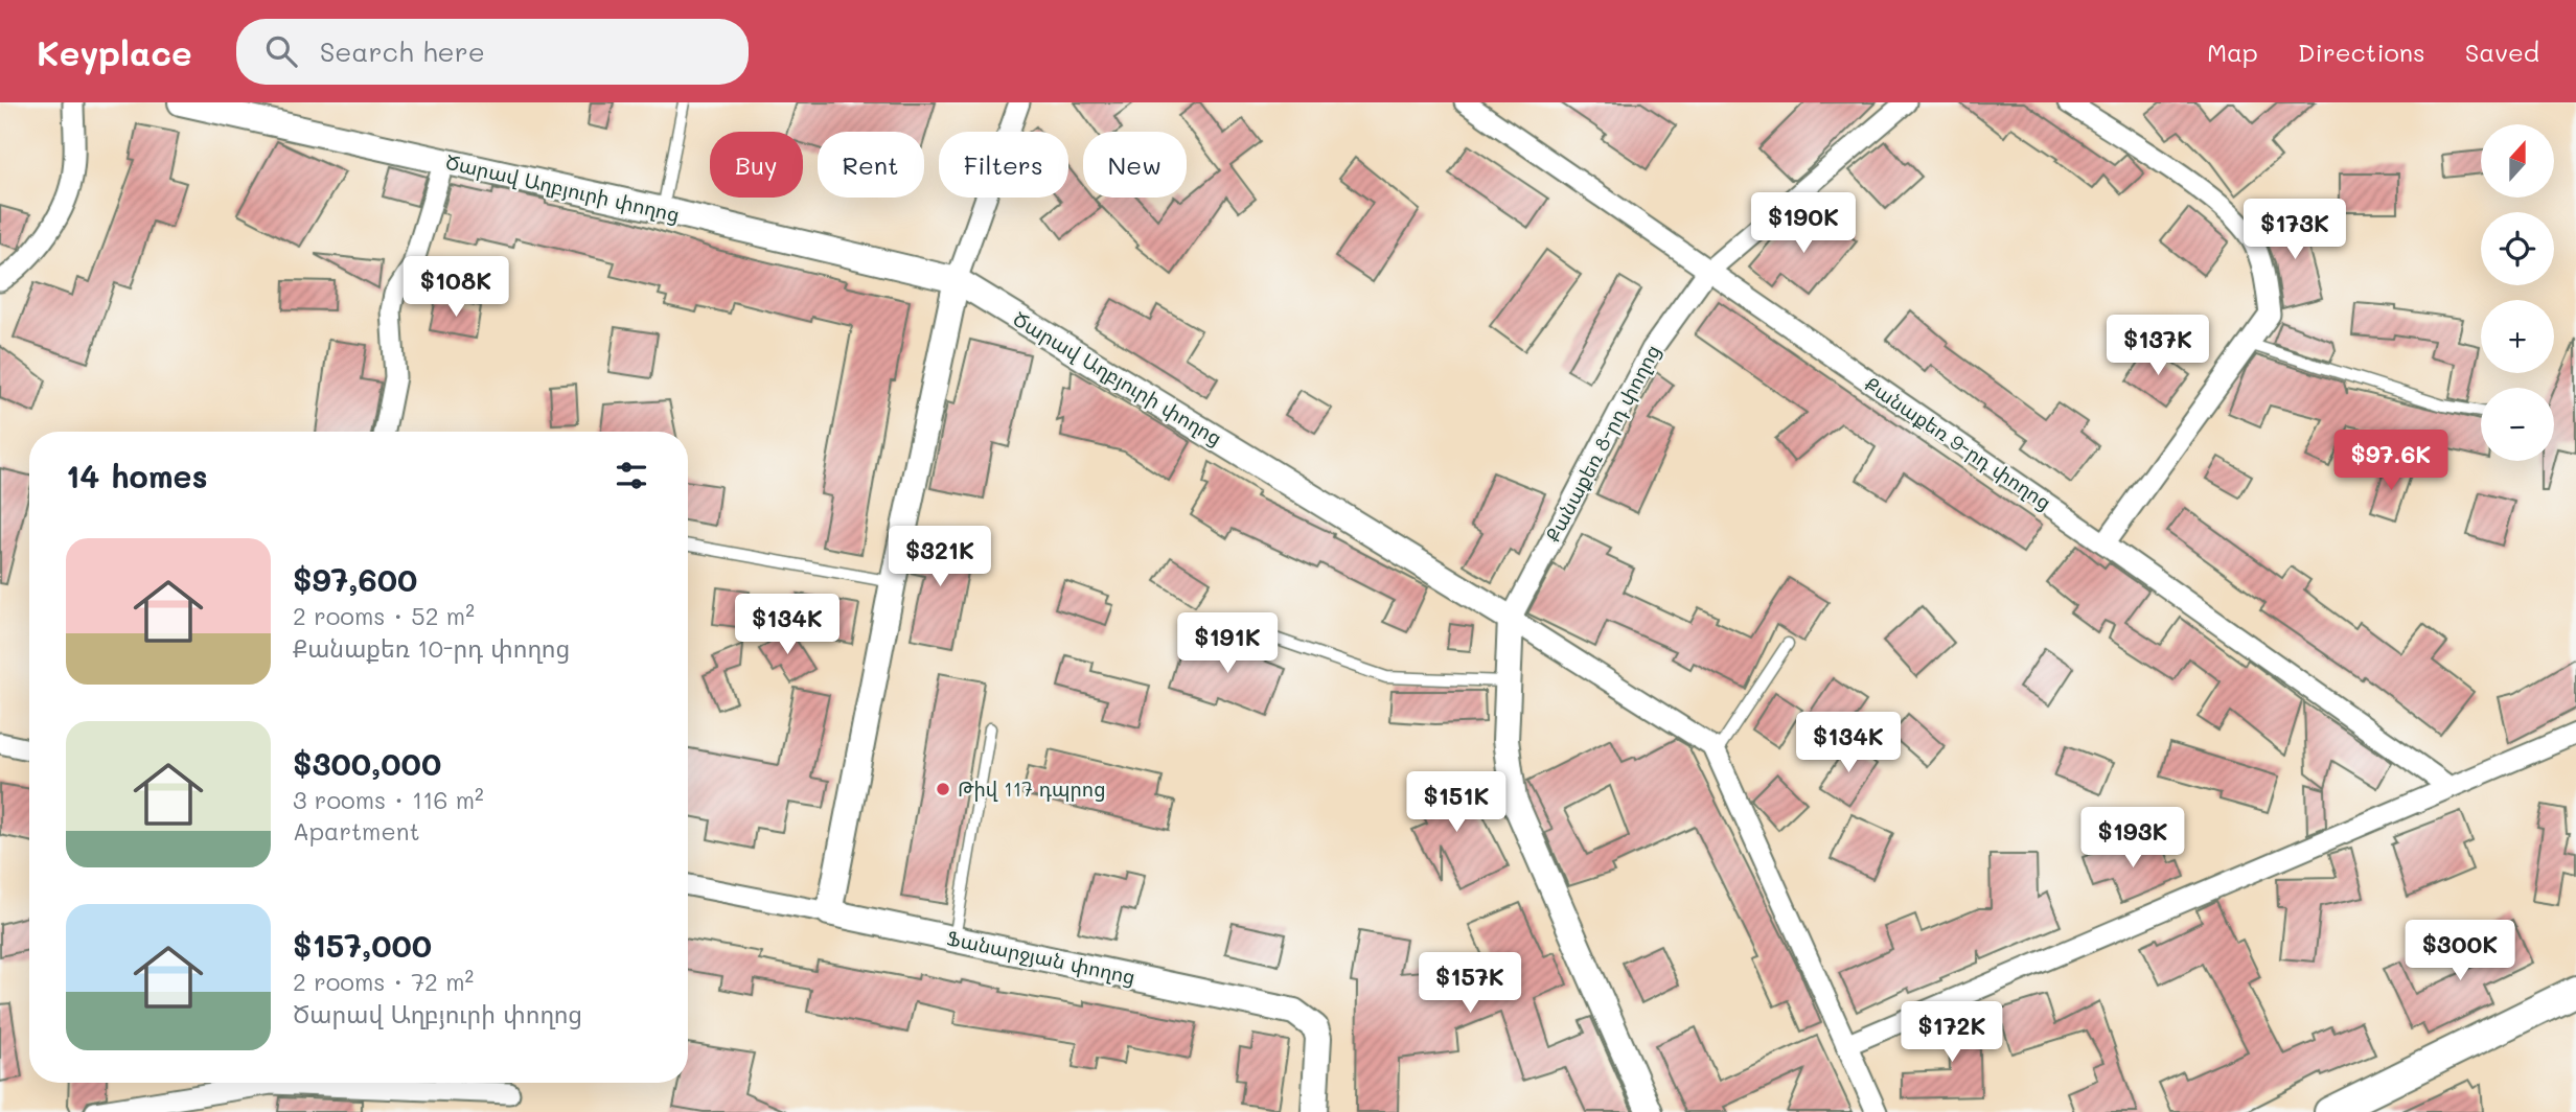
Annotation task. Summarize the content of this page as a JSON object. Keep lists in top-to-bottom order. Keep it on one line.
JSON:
{"streets":{"street":["Ծարավ Աղբյուրի փողոց","Քանաքեռ 8-րդ փողոց","Քանաքեռ 9-րդ փողոց","Ֆանարջյան փողոց"]},"crossings":[["Ծարավ Աղբյուրի փողոց","Քանաքեռ 8-րդ փողոց"],["Քանաքեռ 8-րդ փողոց","Քանաքեռ 9-րդ փողոց"]],"places":["Թիվ 117 դպրոց"],"north":"top","page":{"header":"Keyplace","search":"Search here","nav":["Map","Directions","Saved"],"map_buttons":["+","−"],"chip":["Buy","Rent","Filters","New"],"price":["$190K","$173K","$108K","$137K","$97.6K","$321K","$134K","$191K","$134K","$151K","$193K","$300K","$157K","$172K"],"heading":"14 homes","list":[{"name":"$97,600","note":"2 rooms · 52 m² · Քանաքեռ 10-րդ փողոց"},{"name":"$300,000","note":"3 rooms · 116 m² · Apartment"},{"name":"$157,000","note":"2 rooms · 72 m² · Ծարավ Աղբյուրի փողոց"}]}}
